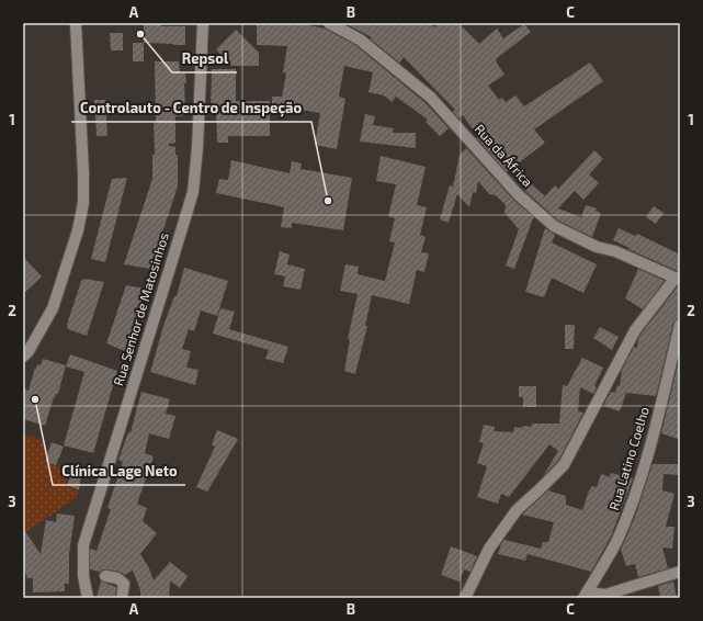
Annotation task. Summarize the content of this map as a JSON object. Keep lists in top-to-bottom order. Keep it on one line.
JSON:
{"streets":{"street":["Rua da África","Rua Senhor de Matosinhos","Rua Latino Coelho"]},"places":["Repsol","Controlauto - Centro de Inspeção","Clínica Lage Neto"],"grid":{"columns":["A","B","C"],"rows":["1","2","3"]}}
